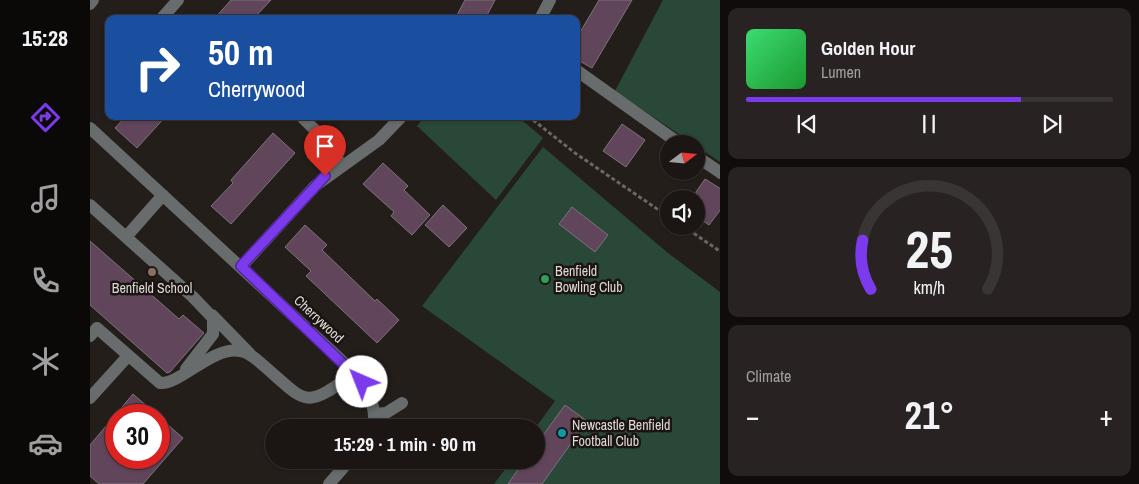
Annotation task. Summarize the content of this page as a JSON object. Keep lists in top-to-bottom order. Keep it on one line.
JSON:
{"streets":{"street":["Cherrywood"]},"places":["Benfield School","Benfield Bowling Club","Newcastle Benfield Football Club"],"north":"right","page":{"tabs":"15:28","turn":["50 m","Cherrywood"],"song":["Golden Hour","Lumen"],"tile":"Climate","heat":["−","21°","+"],"limit":"30","trip":"15:29 · 1 min · 90 m","gauge":["25","km/h"]}}
